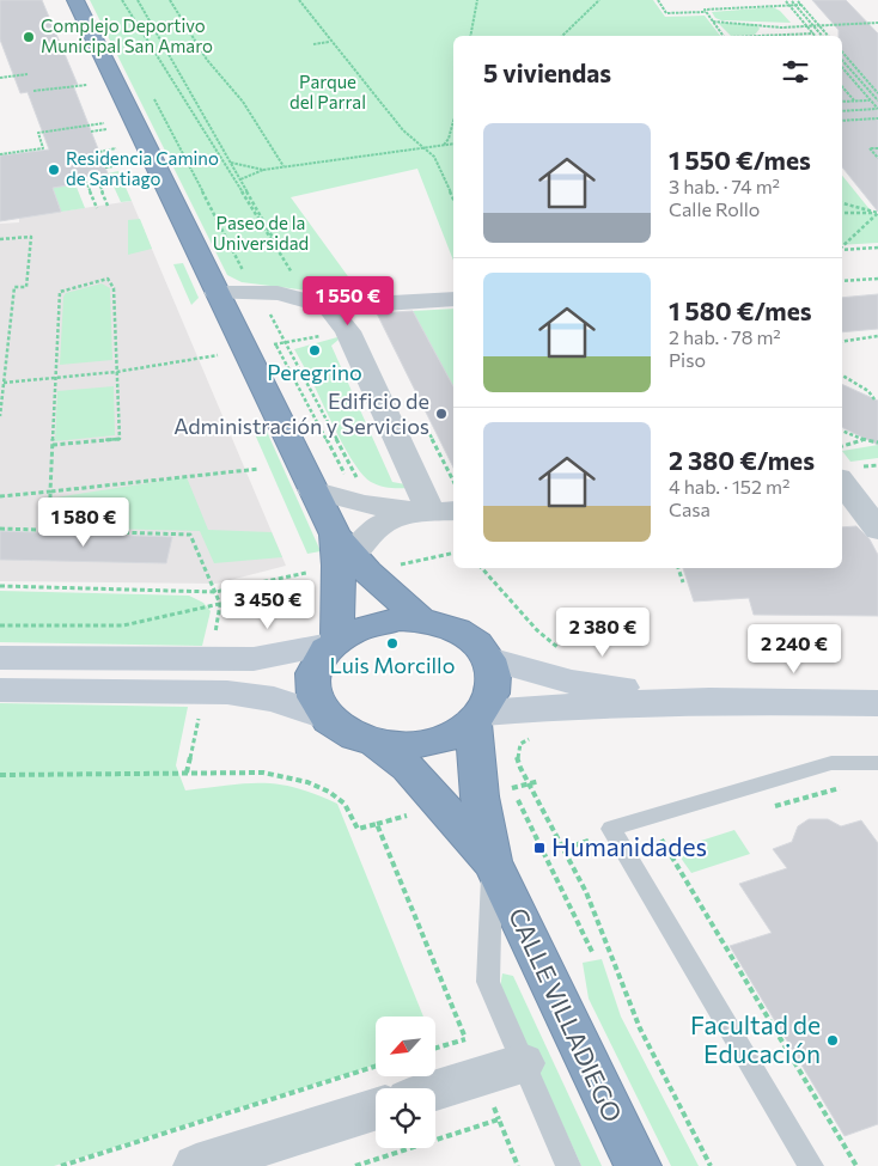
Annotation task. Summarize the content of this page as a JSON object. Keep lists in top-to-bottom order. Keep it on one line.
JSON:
{"streets":{"highway":["CALLE VILLADIEGO"]},"parks":["Parque del Parral","Paseo de la Universidad"],"places":{"other":["Complejo Deportivo Municipal San Amaro","Residencia Camino de Santiago","Peregrino","Edificio de Administración y Servicios","Luis Morcillo","Facultad de Educación"],"transit":["Humanidades"]},"north":"bottom left","page":{"heading":"5 viviendas","list":[{"name":"1 550 €/mes","note":"3 hab. · 74 m² · Calle Rollo"},{"name":"1 580 €/mes","note":"2 hab. · 78 m² · Piso"},{"name":"2 380 €/mes","note":"4 hab. · 152 m² · Casa"}],"price":["1 550 €","1 580 €","3 450 €","2 380 €","2 240 €"]}}
